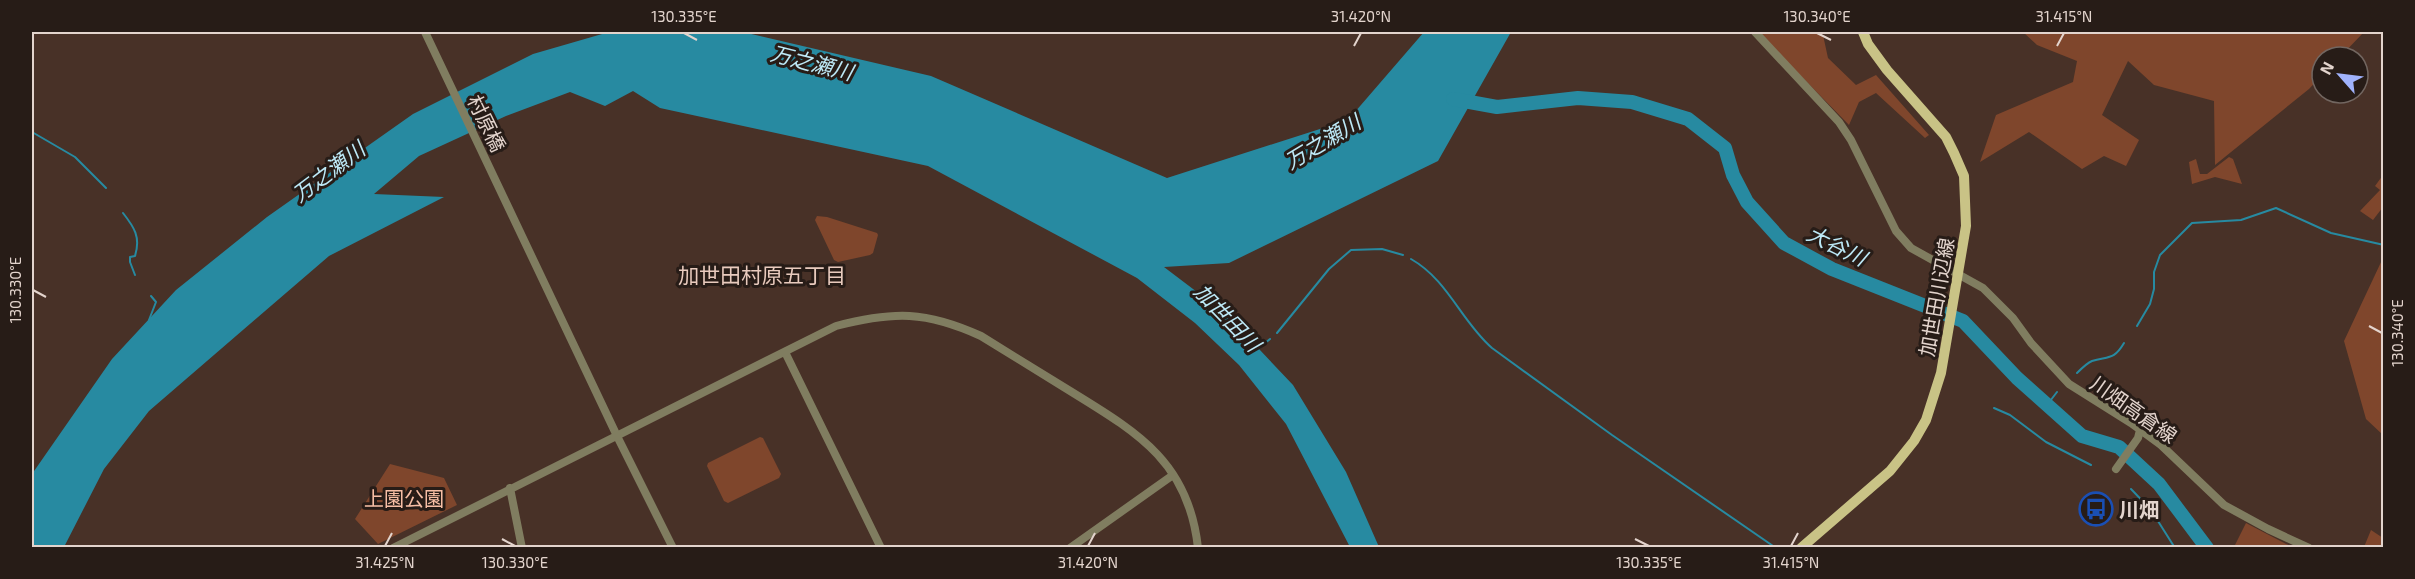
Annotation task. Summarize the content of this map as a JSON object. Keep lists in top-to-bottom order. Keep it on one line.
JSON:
{"streets":{"main road":["加世田川辺線"],"street":["村原橋","川畑高倉線"]},"crossings":[["加世田川辺線","川畑高倉線"]],"districts":["加世田村原五丁目"],"water":["万之瀬川","大谷川","加世田川"],"parks":["上園公園"],"places":{"bus stop":["川畑"]},"north":"top left","coordinates":["130.335°E","31.420°N","130.340°E","31.415°N","130.330°E","31.425°N"]}
